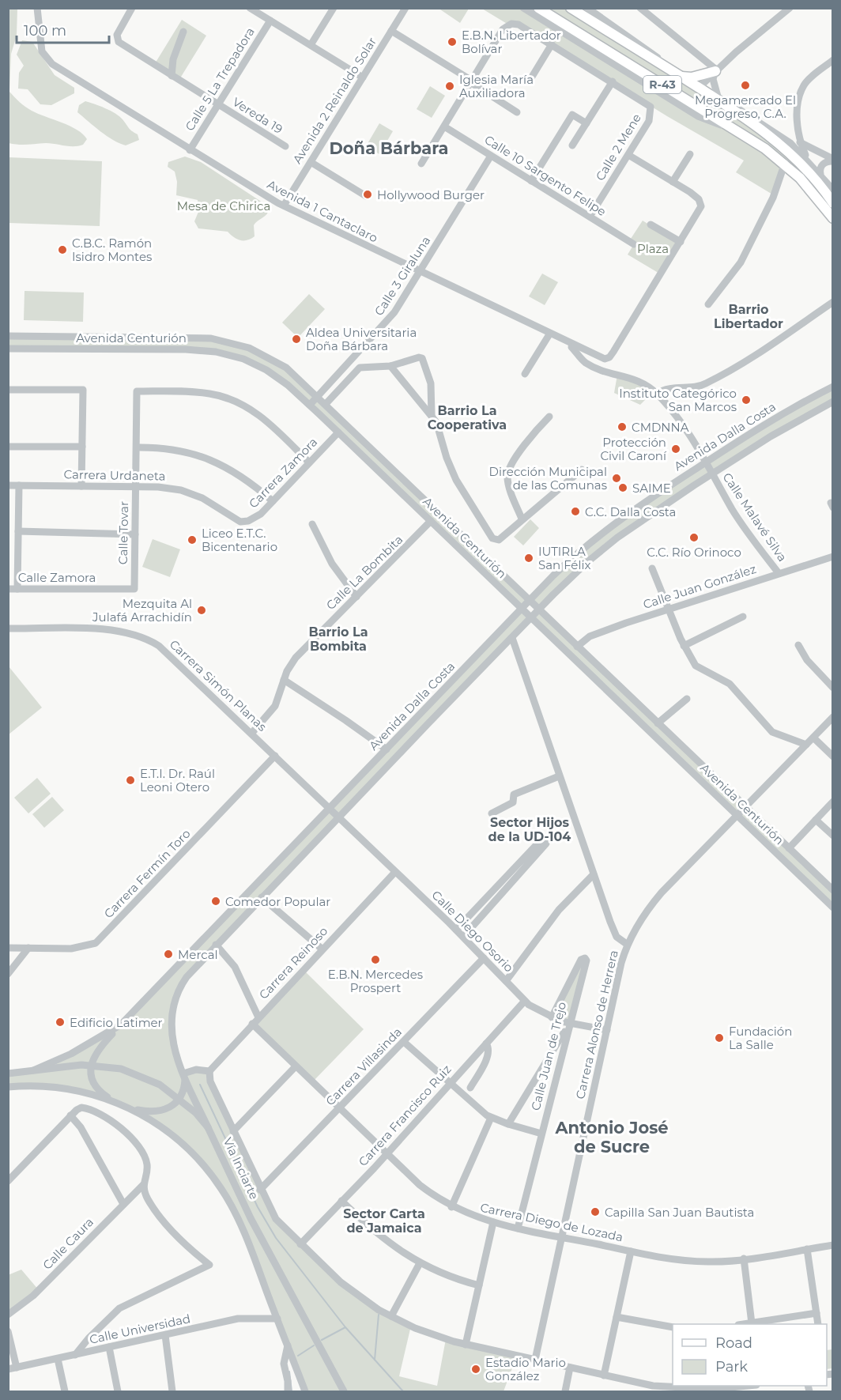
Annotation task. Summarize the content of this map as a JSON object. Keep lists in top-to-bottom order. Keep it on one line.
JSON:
{"streets":{"main road":["R-43"],"street":["Calle 5 La Trepadora","Avenida 2 Reinaldo Solar","Vereda 19","Calle 2 Mene","Calle 10 Sargento Felipe","Avenida 1 Cantaclaro","Calle 3 Giraluna","Avenida Centurión","Avenida Dalla Costa","Carrera Zamora","Carrera Urdaneta","Calle Malavé Silva","Calle Tovar","Calle La Bombita","Calle Zamora","Calle Juan González","Carrera Simón Planas","Carrera Fermín Toro","Calle Diego Osorio","Carrera Reinoso","Carrera Alonso de Herrera","Calle Juan de Trejo","Carrera Villasinda","Carrera Francisco Ruiz","Vía Inciarte","Carrera Diego de Lozada","Calle Caura","Calle Universidad"]},"crossings":[["Calle 5 La Trepadora","Vereda 19"],["Calle 5 La Trepadora","Avenida 1 Cantaclaro"],["Avenida 2 Reinaldo Solar","Avenida 1 Cantaclaro"],["Calle 2 Mene","Calle 10 Sargento Felipe"],["Calle 10 Sargento Felipe","Calle 3 Giraluna"],["Avenida 1 Cantaclaro","Calle 3 Giraluna"],["Avenida 1 Cantaclaro","Calle Malavé Silva"],["Calle 3 Giraluna","Avenida Centurión"],["Avenida Centurión","Avenida Dalla Costa"],["Avenida Centurión","Carrera Zamora"],["Avenida Centurión","Calle La Bombita"],["Avenida Centurión","Calle Juan González"],["Avenida Centurión","Carrera Alonso de Herrera"],["Avenida Dalla Costa","Calle Malavé Silva"],["Avenida Dalla Costa","Carrera Simón Planas"],["Avenida Dalla Costa","Calle Diego Osorio"],["Avenida Dalla Costa","Vía Inciarte"],["Carrera Zamora","Carrera Urdaneta"],["Carrera Zamora","Calle Tovar"],["Carrera Urdaneta","Calle Tovar"],["Calle Malavé Silva","Calle Juan González"],["Calle Tovar","Calle Zamora"],["Calle La Bombita","Carrera Simón Planas"],["Carrera Simón Planas","Carrera Fermín Toro"],["Carrera Simón Planas","Calle Diego Osorio"],["Calle Diego Osorio","Carrera Reinoso"],["Calle Diego Osorio","Carrera Alonso de Herrera"],["Calle Diego Osorio","Calle Juan de Trejo"],["Calle Diego Osorio","Carrera Villasinda"],["Calle Diego Osorio","Carrera Francisco Ruiz"],["Carrera Reinoso","Carrera Diego de Lozada"],["Carrera Alonso de Herrera","Carrera Diego de Lozada"],["Calle Juan de Trejo","Carrera Diego de Lozada"],["Carrera Villasinda","Carrera Diego de Lozada"],["Carrera Francisco Ruiz","Carrera Diego de Lozada"],["Vía Inciarte","Calle Universidad"]],"districts":["Doña Bárbara","Barrio Libertador","Barrio La Cooperativa","Barrio La Bombita","Sector Hijos de la UD-104","Antonio José de Sucre","Sector Carta de Jamaica"],"parks":["Mesa de Chirica","Plaza"],"places":["E.B.N. Libertador Bolívar","Megamercado El Progreso, C.A.","Iglesia María Auxiliadora","Hollywood Burger","C.B.C. Ramón Isidro Montes","Aldea Universitaria Doña Bárbara","Instituto Categórico San Marcos","CMDNNA","Protección Civil Caroní","Dirección Municipal de las Comunas","SAIME","C.C. Dalla Costa","C.C. Río Orinoco","Liceo E.T.C. Bicentenario","IUTIRLA San Félix","Mezquita Al Julafá Arrachidín","E.T.I. Dr. Raúl Leoni Otero","Comedor Popular","Mercal","E.B.N. Mercedes Prospert","Edificio Latimer","Fundación La Salle","Capilla San Juan Bautista","Estadio Mario González"],"legend":["Road","Park"],"scale_bar":"100 m"}
